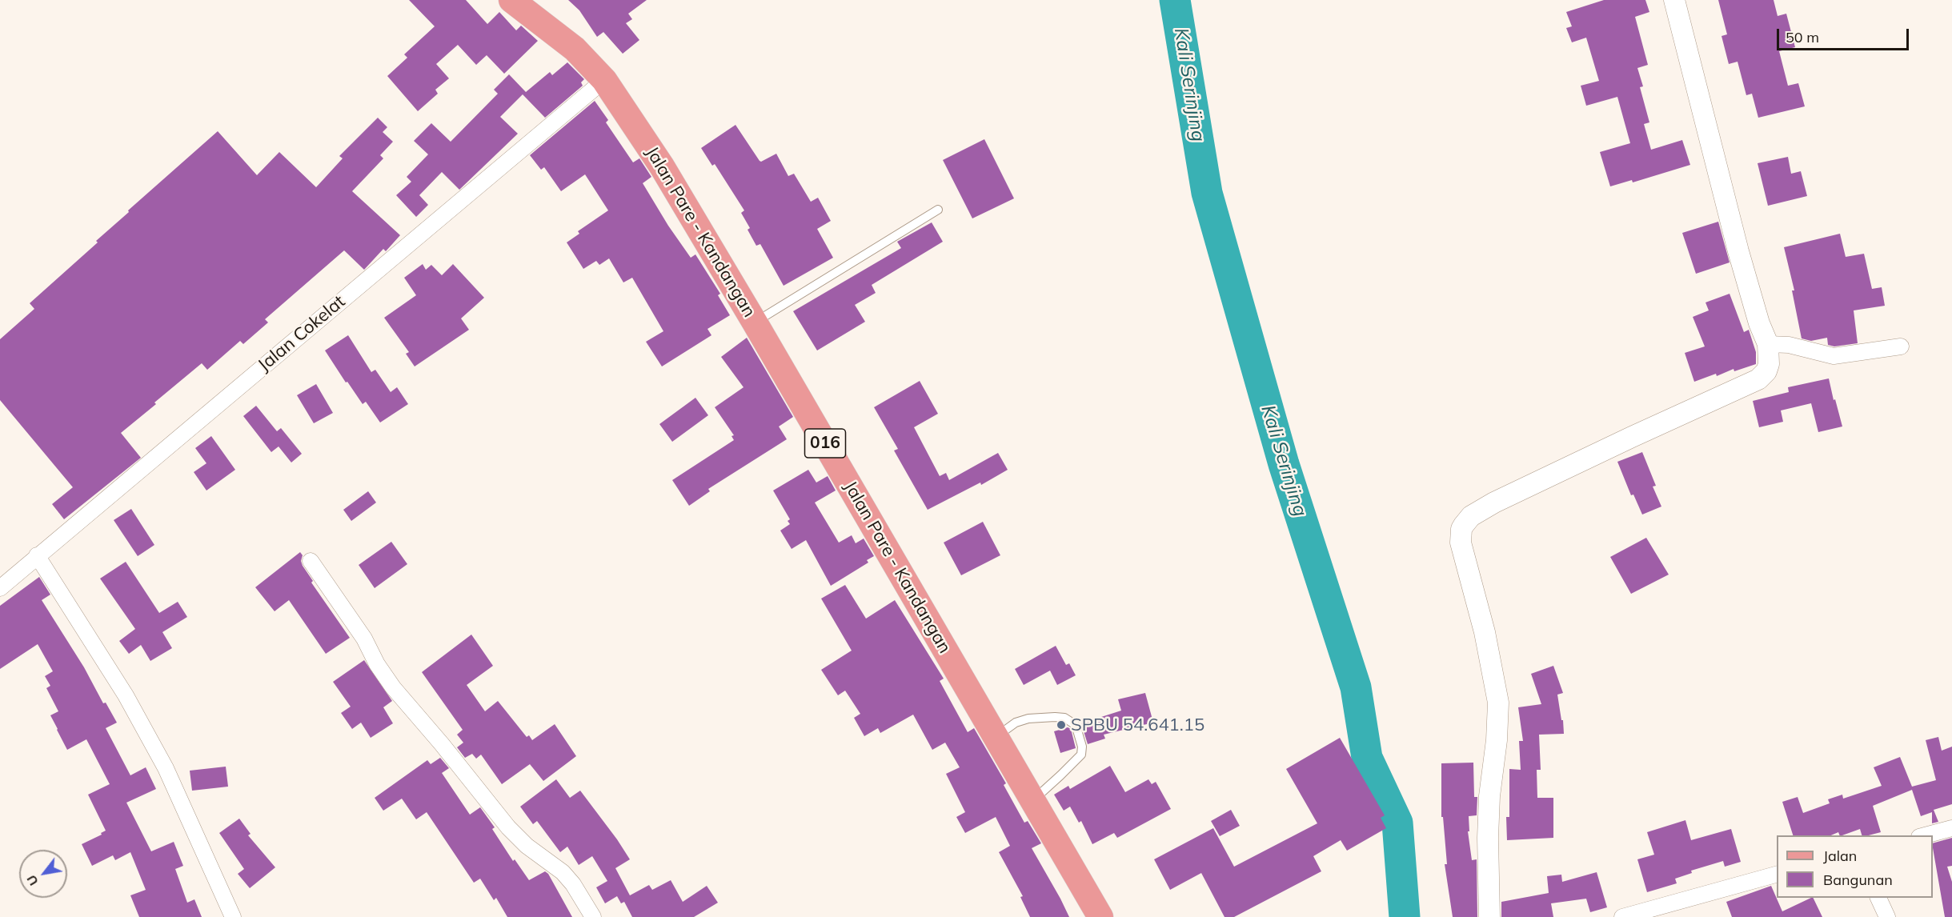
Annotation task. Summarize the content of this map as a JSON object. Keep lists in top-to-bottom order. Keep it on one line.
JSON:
{"streets":{"main road":["Jalan Pare - Kandangan","016"],"street":["Jalan Cokelat"]},"crossings":[["Jalan Pare - Kandangan","Jalan Cokelat"]],"water":["Kali Serinjing"],"places":["SPBU 54.641.15"],"legend":["Jalan","Bangunan"],"scale_bar":"50 m","north":"bottom left"}
